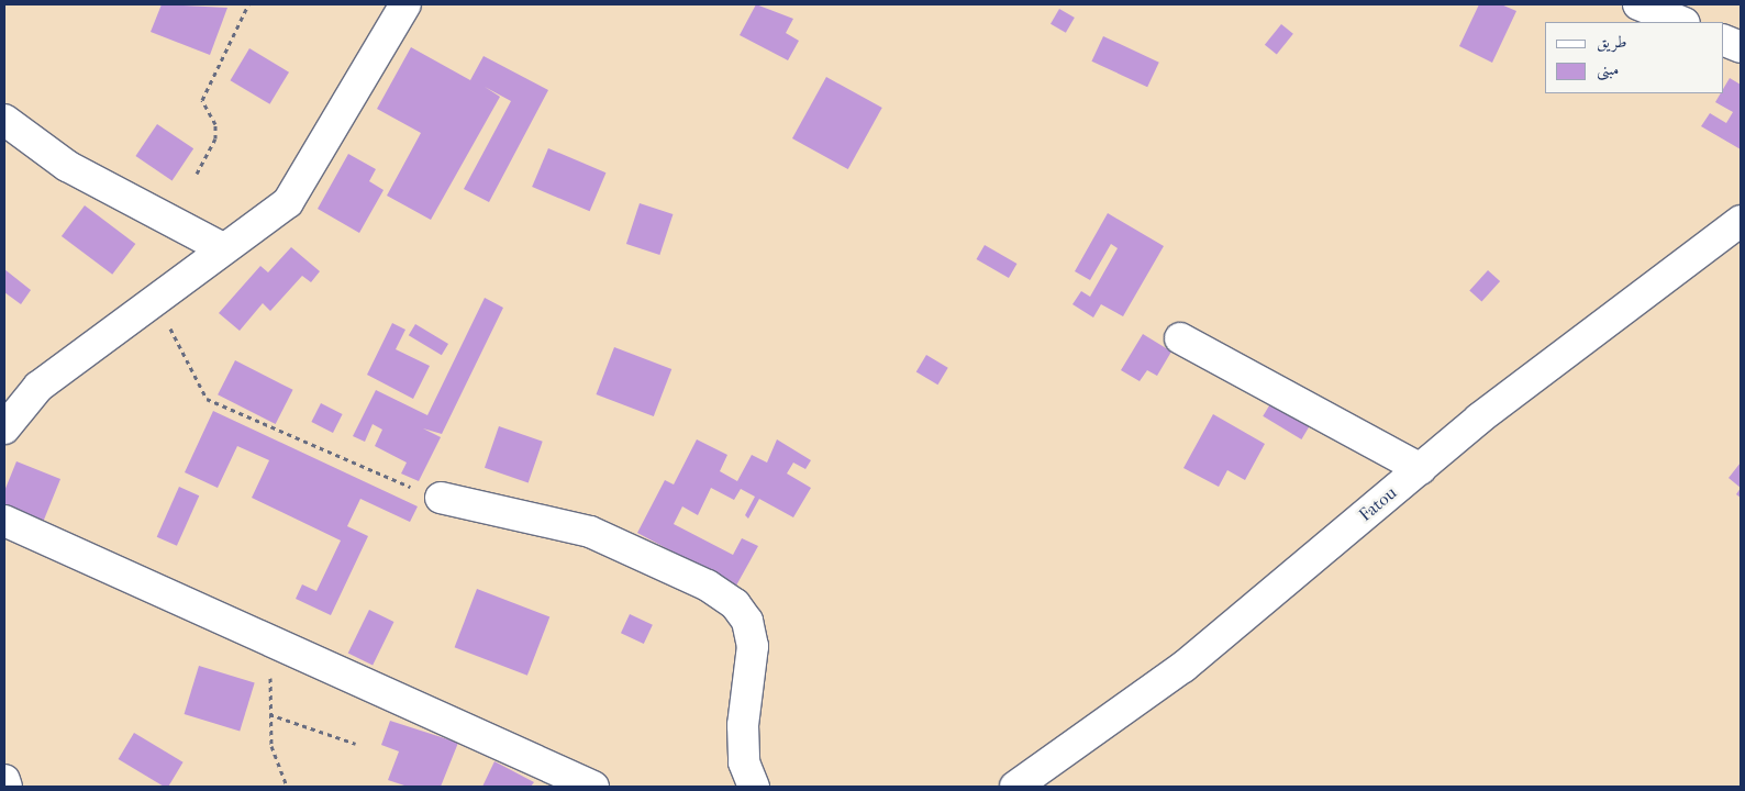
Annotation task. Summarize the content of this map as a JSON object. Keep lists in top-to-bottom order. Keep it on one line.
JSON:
{"streets":{"street":["Fatou"]},"legend":["طريق","مبنى"]}
